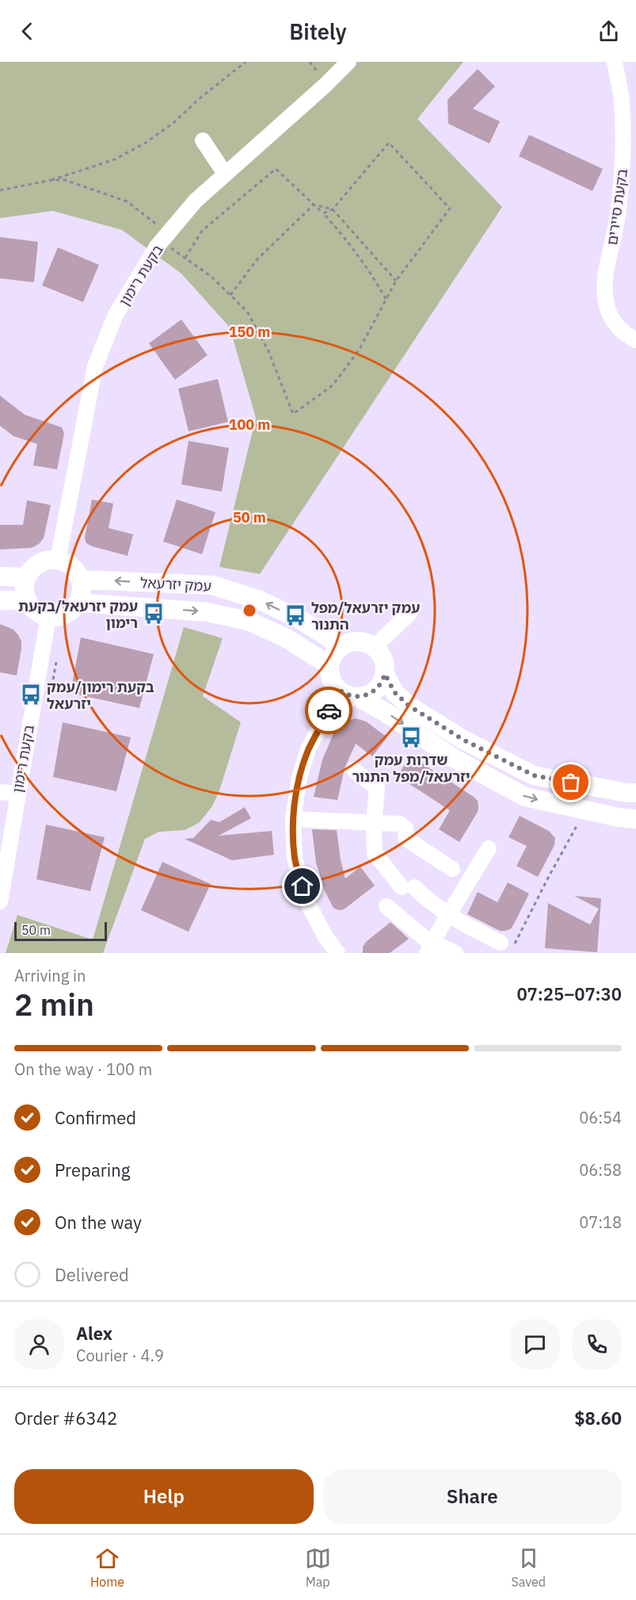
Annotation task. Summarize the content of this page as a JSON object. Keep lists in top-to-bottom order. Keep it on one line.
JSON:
{"streets":{"main road":["עמק יזרעאל"],"street":["בקעת סיירים","בקעת רימון"]},"crossings":[["בקעת רימון","עמק יזרעאל"]],"places":{"bus stop":["עמק יזרעאל/בקעת רימון","עמק יזרעאל/מפל התנור","בקעת רימון/עמק יזרעאל","שדרות עמק יזרעאל/מפל התנור"]},"scale_bar":"50 m","page":{"header":"Bitely","scale":"50 m","heading":["2 min","Arriving in","07:25–07:30"],"panel":["Alex","Courier · 4.9","Order #6342","$8.60"],"bar":"On the way · 100 m","list":[["Confirmed","06:54"],["Preparing","06:58"],["On the way","07:18"],"Delivered"],"buttons":["Help","Share"],"tabs":["Home","Map","Saved"]},"rings":["150 m","100 m","50 m"]}
